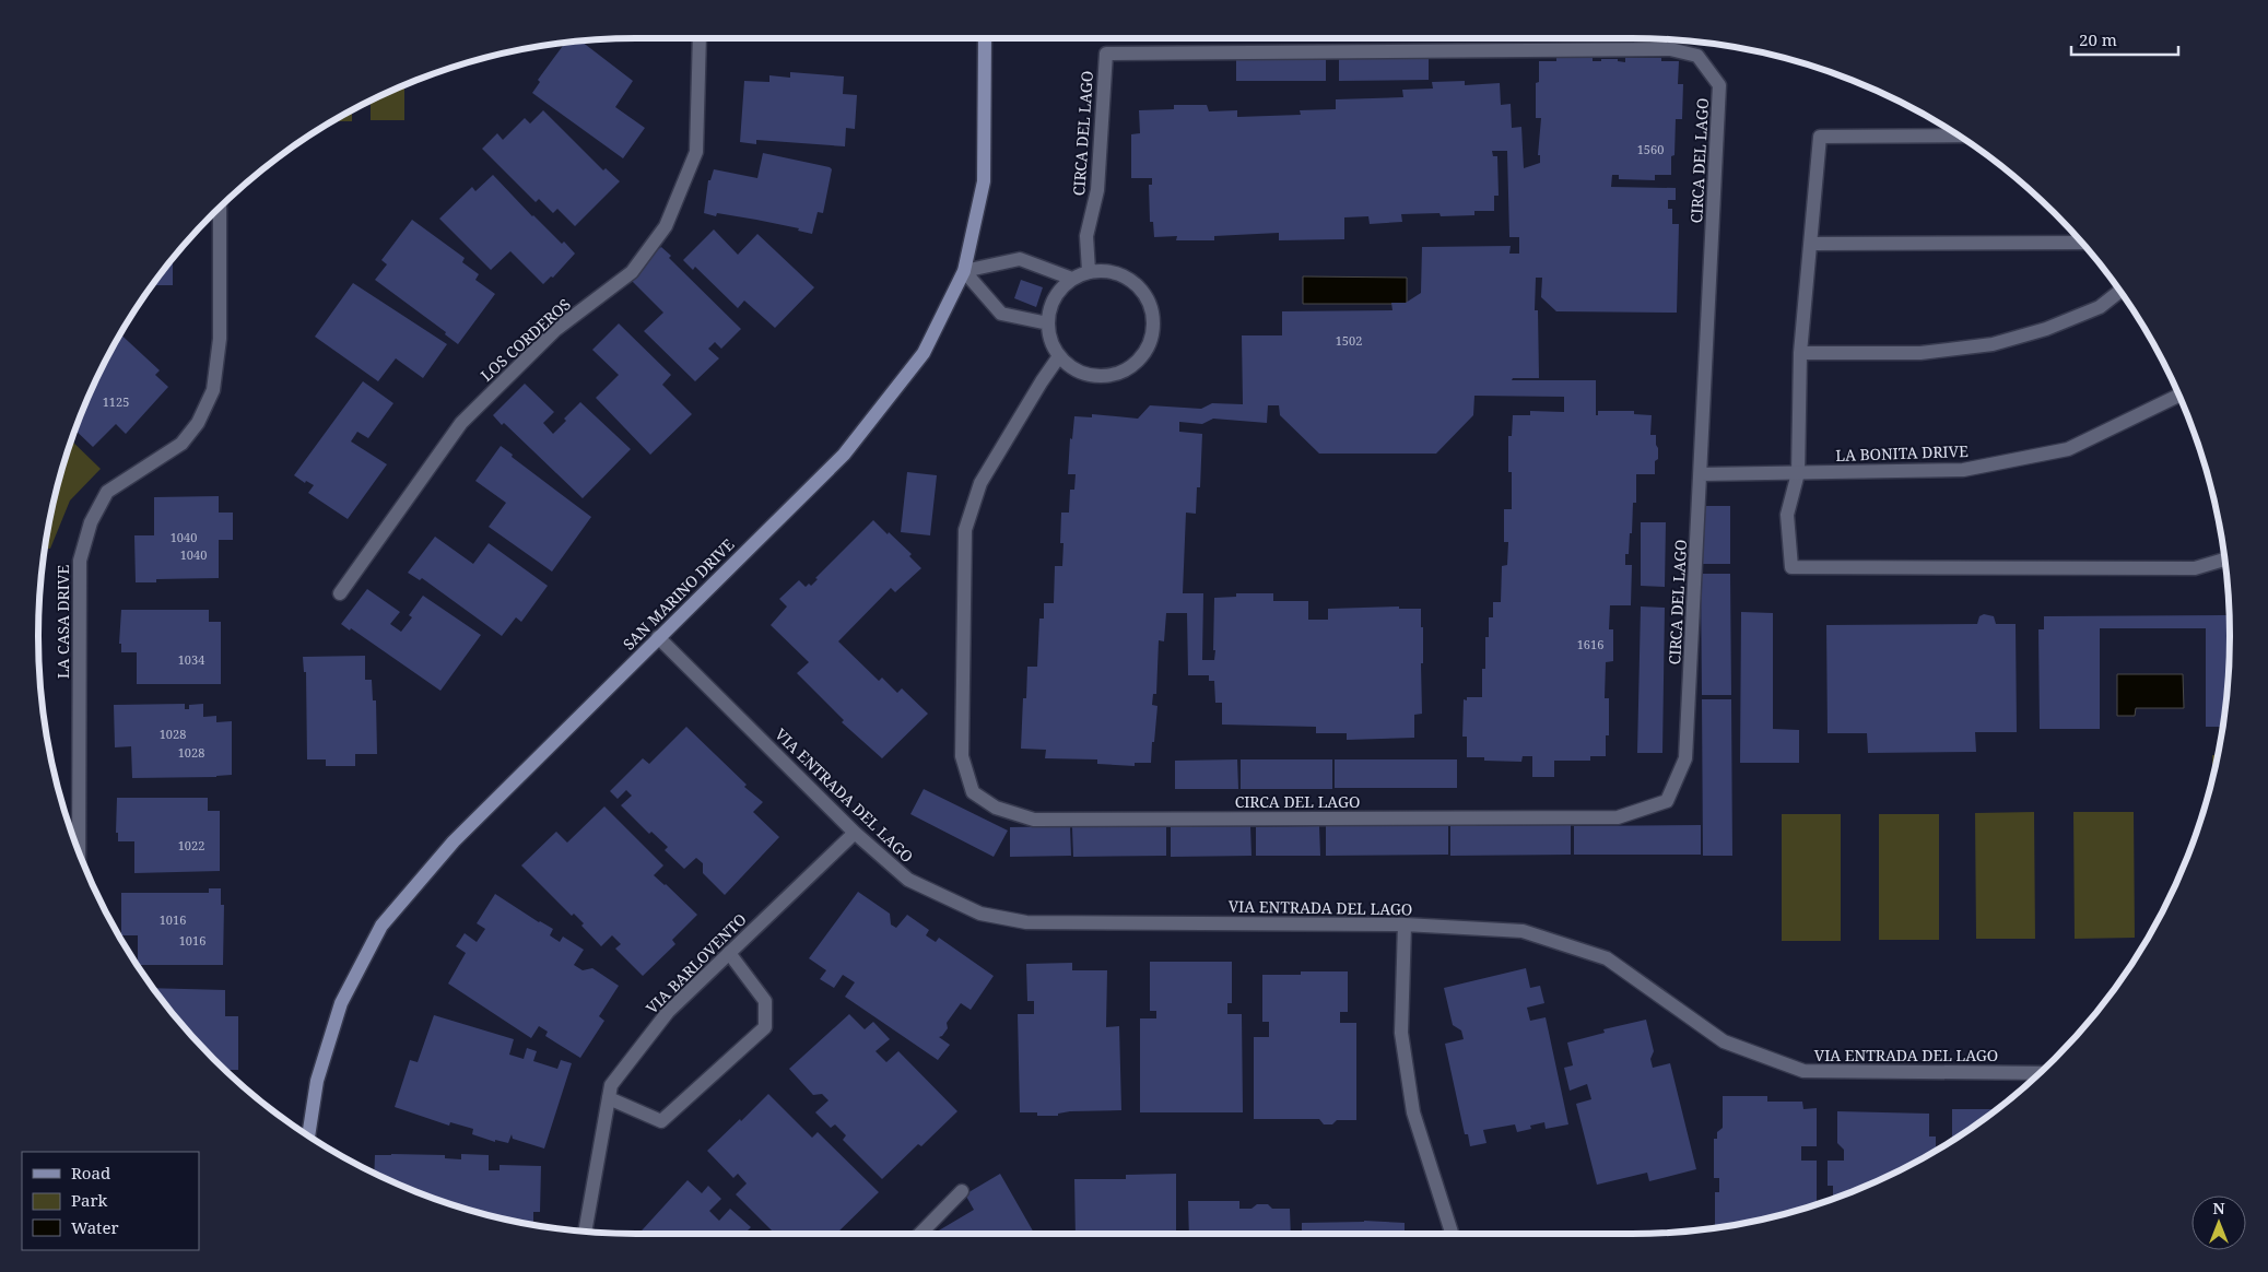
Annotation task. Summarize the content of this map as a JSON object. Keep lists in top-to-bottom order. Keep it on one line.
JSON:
{"streets":{"street":["CIRCA DEL LAGO","LOS CORDEROS","LA BONITA DRIVE","SAN MARINO DRIVE","LA CASA DRIVE","VIA ENTRADA DEL LAGO","VIA BARLOVENTO"]},"crossings":[["CIRCA DEL LAGO","LA BONITA DRIVE"],["SAN MARINO DRIVE","VIA ENTRADA DEL LAGO"],["VIA ENTRADA DEL LAGO","VIA BARLOVENTO"]],"house_numbers":["1560","1502","1125","1040","1040","1616","1034","1028","1028","1022","1016","1016"],"legend":["Road","Park","Water"],"scale_bar":"20 m","north":"top"}
